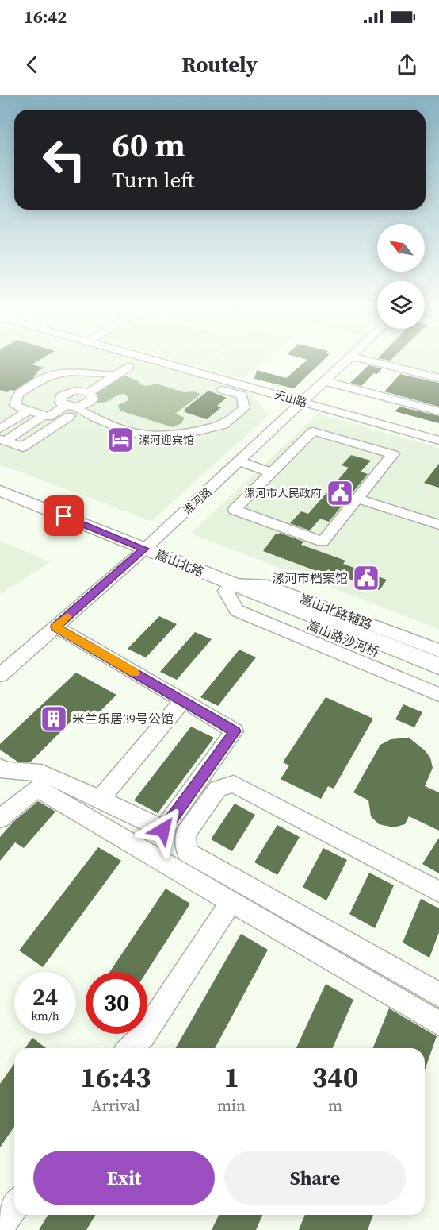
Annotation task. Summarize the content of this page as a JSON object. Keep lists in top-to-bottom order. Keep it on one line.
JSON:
{"streets":{"main road":["嵩山北路","嵩山路沙河桥"],"street":["天山路","淮河路","嵩山北路辅路"]},"crossings":[["天山路","淮河路"],["淮河路","嵩山北路"],["嵩山北路","嵩山北路辅路"],["嵩山北路","嵩山路沙河桥"]],"places":{"hotel":["漯河迎宾馆"],"public building":["漯河市人民政府","漯河市档案馆"],"building":["米兰乐居39号公馆"]},"north":"top left","page":{"status":"16:42","header":"Routely","turn":["60 m","Turn left"],"speed":"24 km/h","limit":"30","eta":["16:43","Arrival","1","min","340","m"],"buttons":["Exit","Share"]}}
